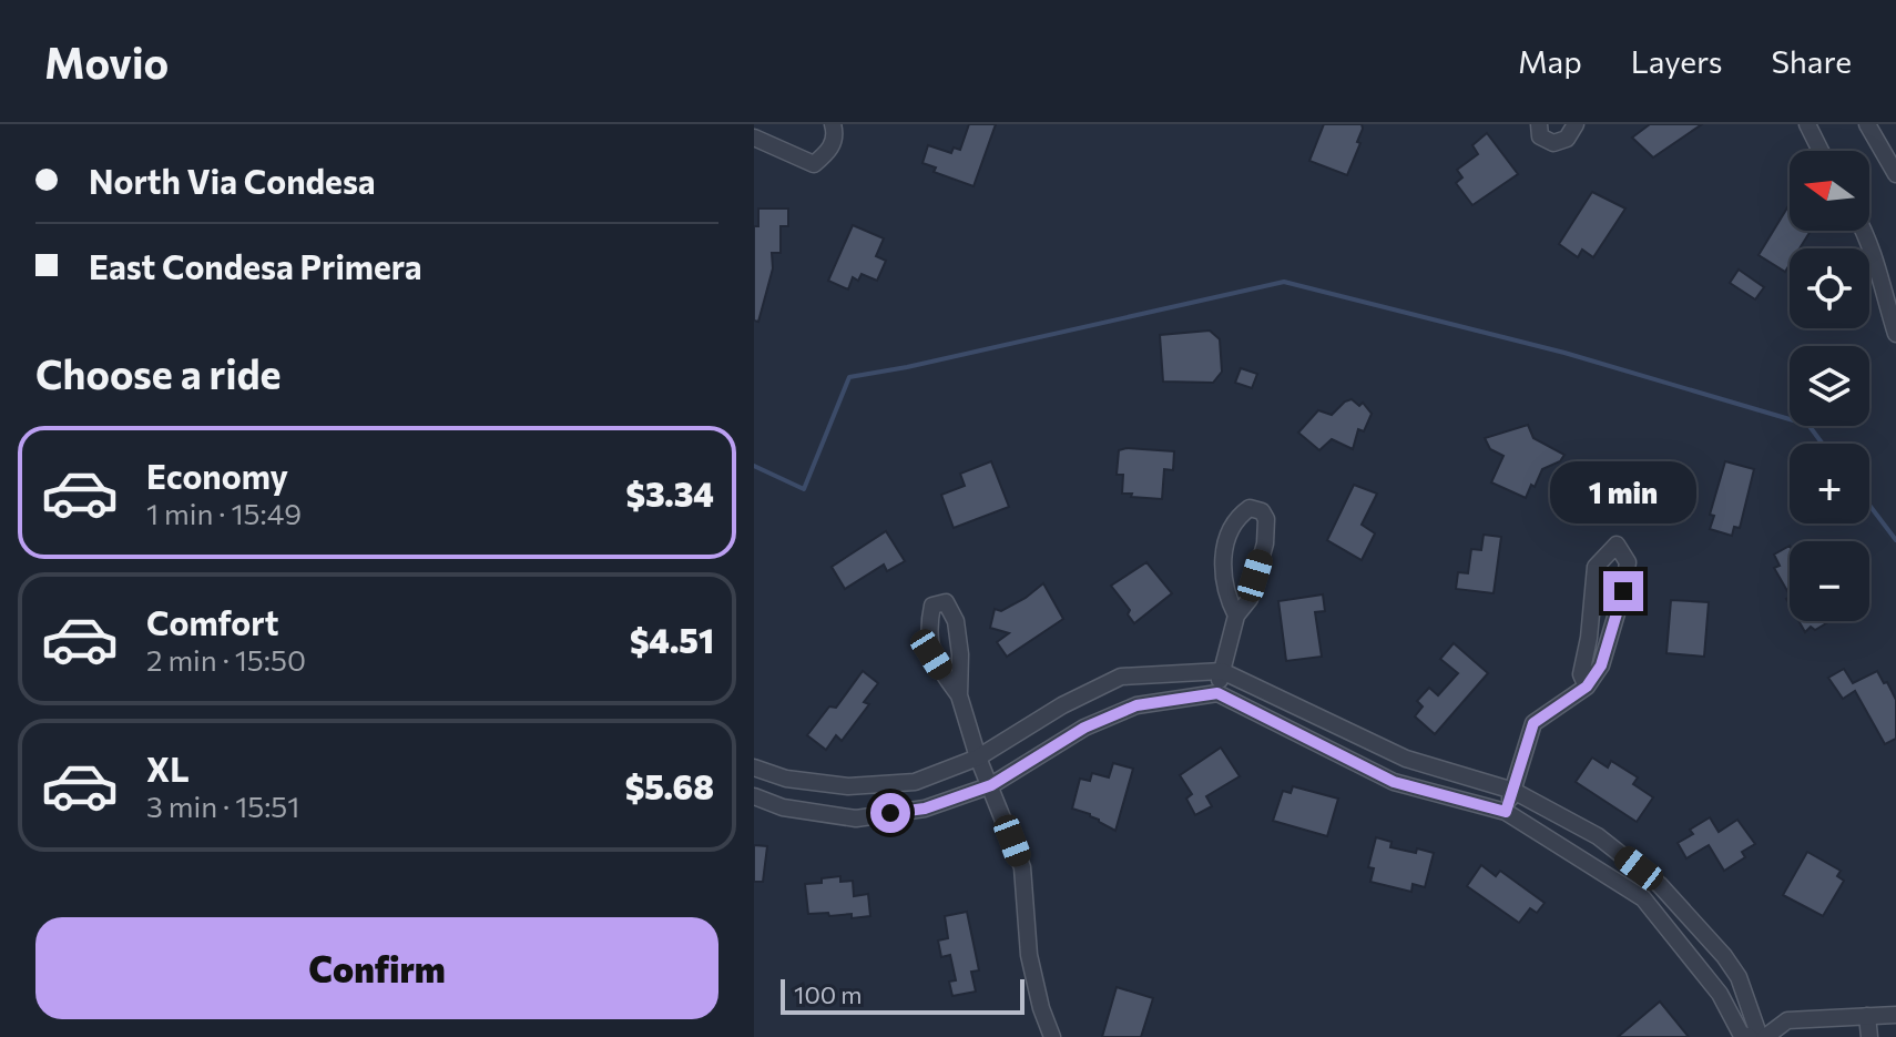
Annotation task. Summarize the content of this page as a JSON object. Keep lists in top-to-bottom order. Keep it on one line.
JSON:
{"scale_bar":"100 m","north":"left","page":{"header":"Movio","nav":["Map","Layers","Share"],"banner":["North Via Condesa","East Condesa Primera"],"map_buttons":["+","−"],"heading":"Choose a ride","list":[{"name":"Economy","note":"1 min · 15:49","value":"$3.34"},{"name":"Comfort","note":"2 min · 15:50","value":"$4.51"},{"name":"XL","note":"3 min · 15:51","value":"$5.68"}],"bubble":"1 min","buttons":"Confirm","scale":"100 m"}}
